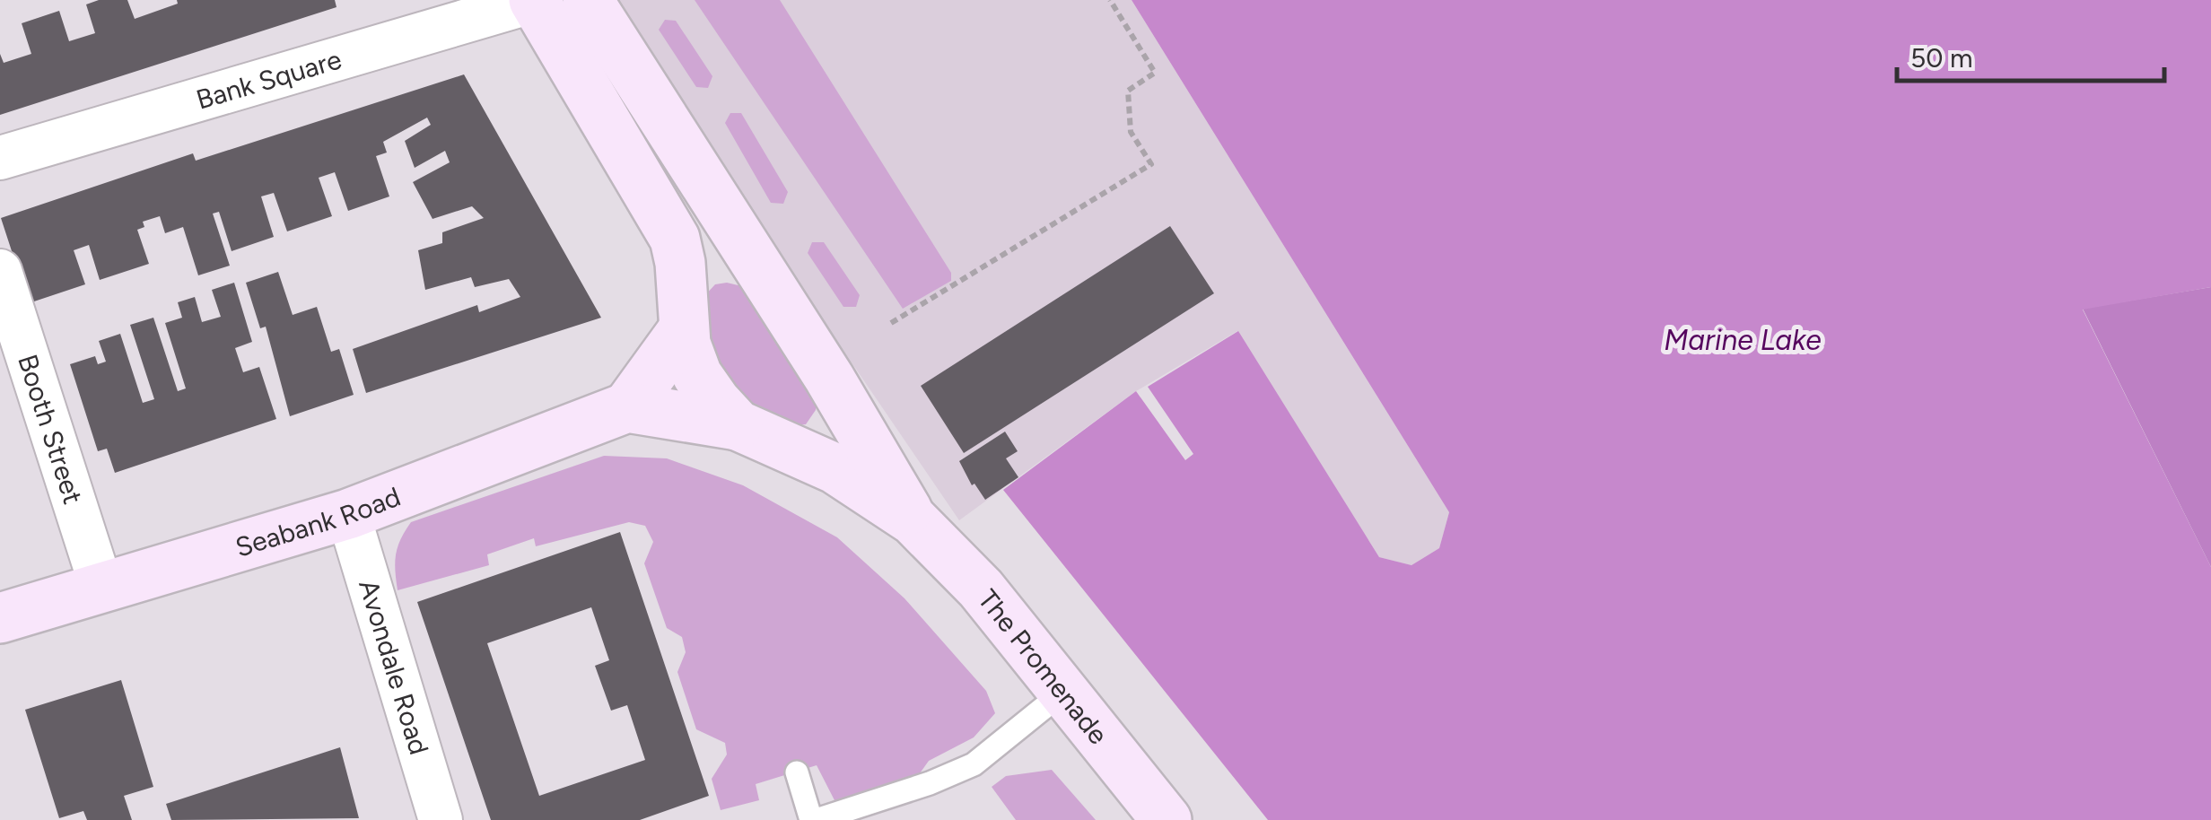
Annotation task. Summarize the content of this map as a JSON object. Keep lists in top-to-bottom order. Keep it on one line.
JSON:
{"streets":{"main road":["Seabank Road","The Promenade"],"street":["Bank Square","Booth Street","Avondale Road"]},"crossings":[["Bank Square","The Promenade"],["Booth Street","Seabank Road"],["Seabank Road","Avondale Road"]],"water":["Marine Lake"],"scale_bar":"50 m"}
